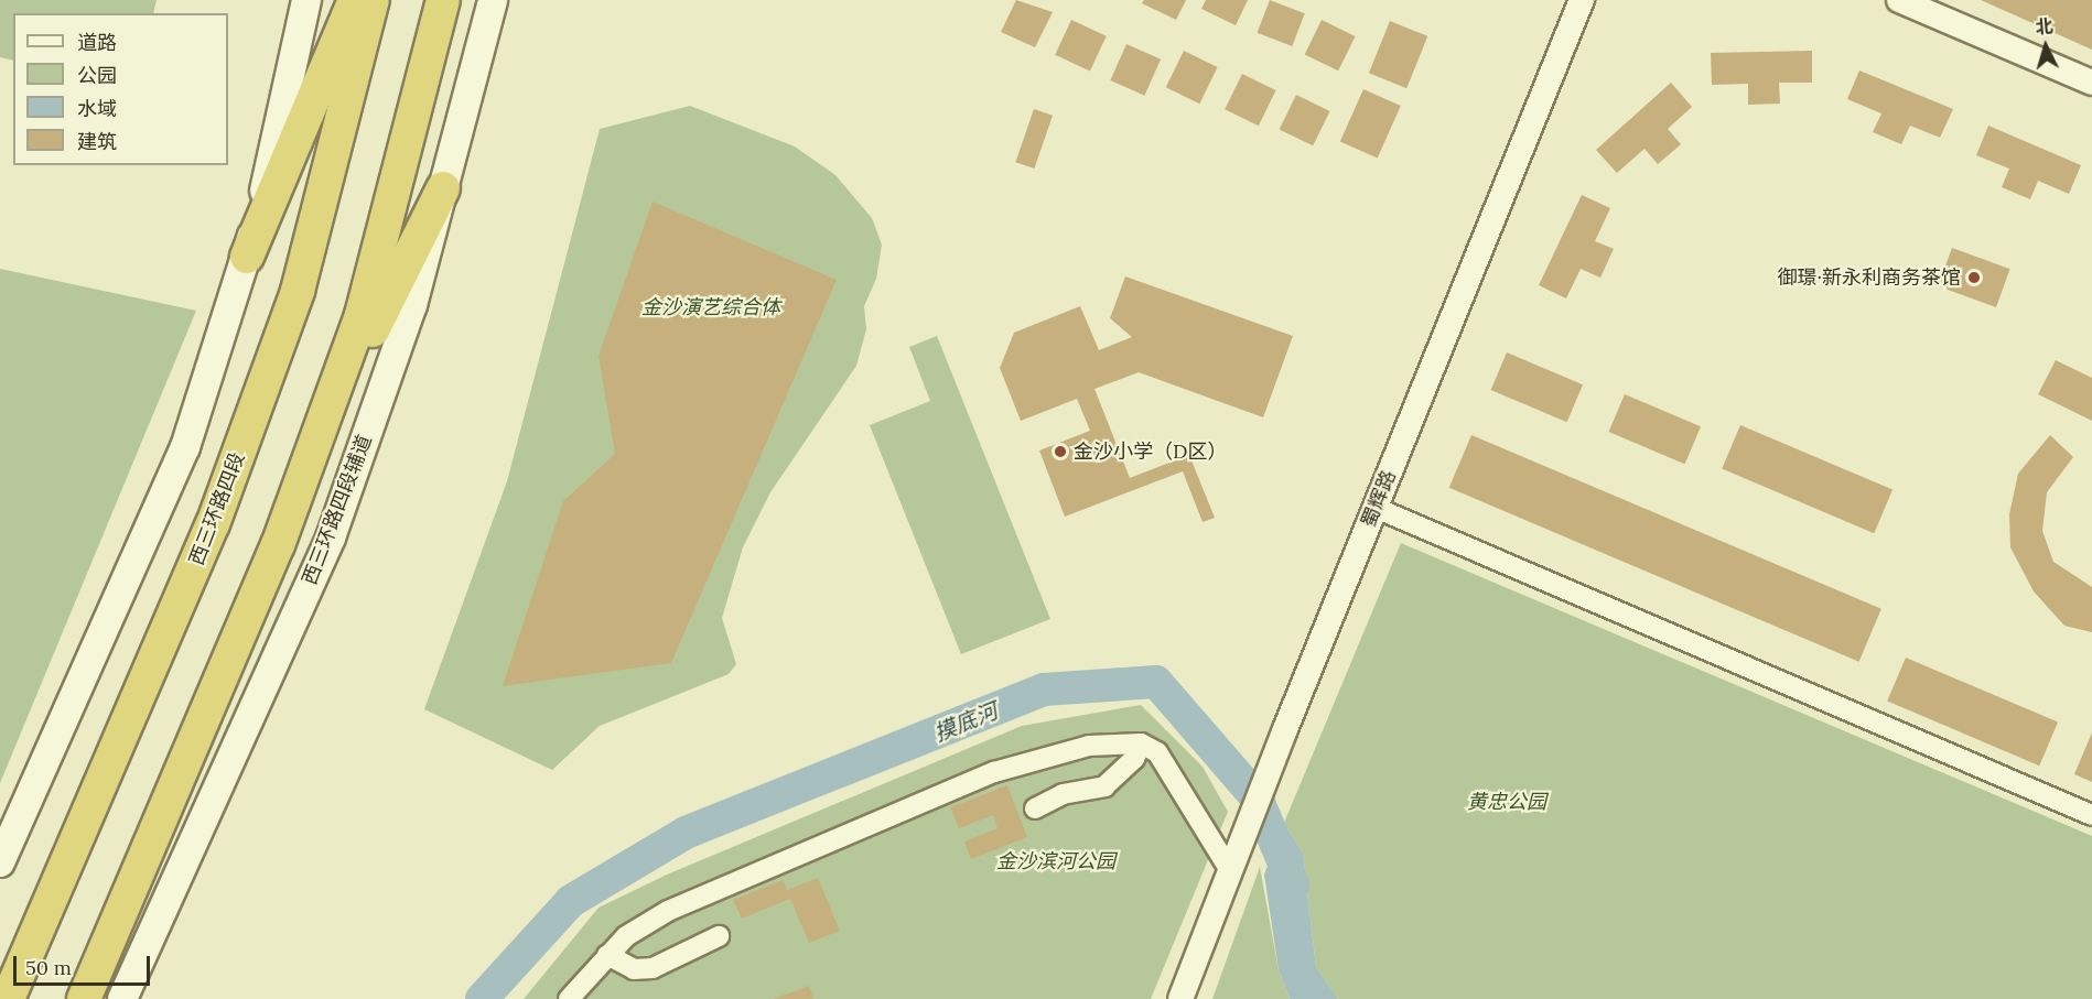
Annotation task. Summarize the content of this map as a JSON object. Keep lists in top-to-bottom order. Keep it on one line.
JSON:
{"streets":{"highway":["西三环路四段"],"main road":["西三环路四段辅道"],"street":["蜀辉路"]},"water":["摸底河"],"parks":["金沙演艺综合体","黄忠公园","金沙滨河公园"],"places":["御璟·新永利商务茶馆","金沙小学（D区）"],"legend":["道路","公园","水域","建筑"],"scale_bar":"50 m","north":"top"}
